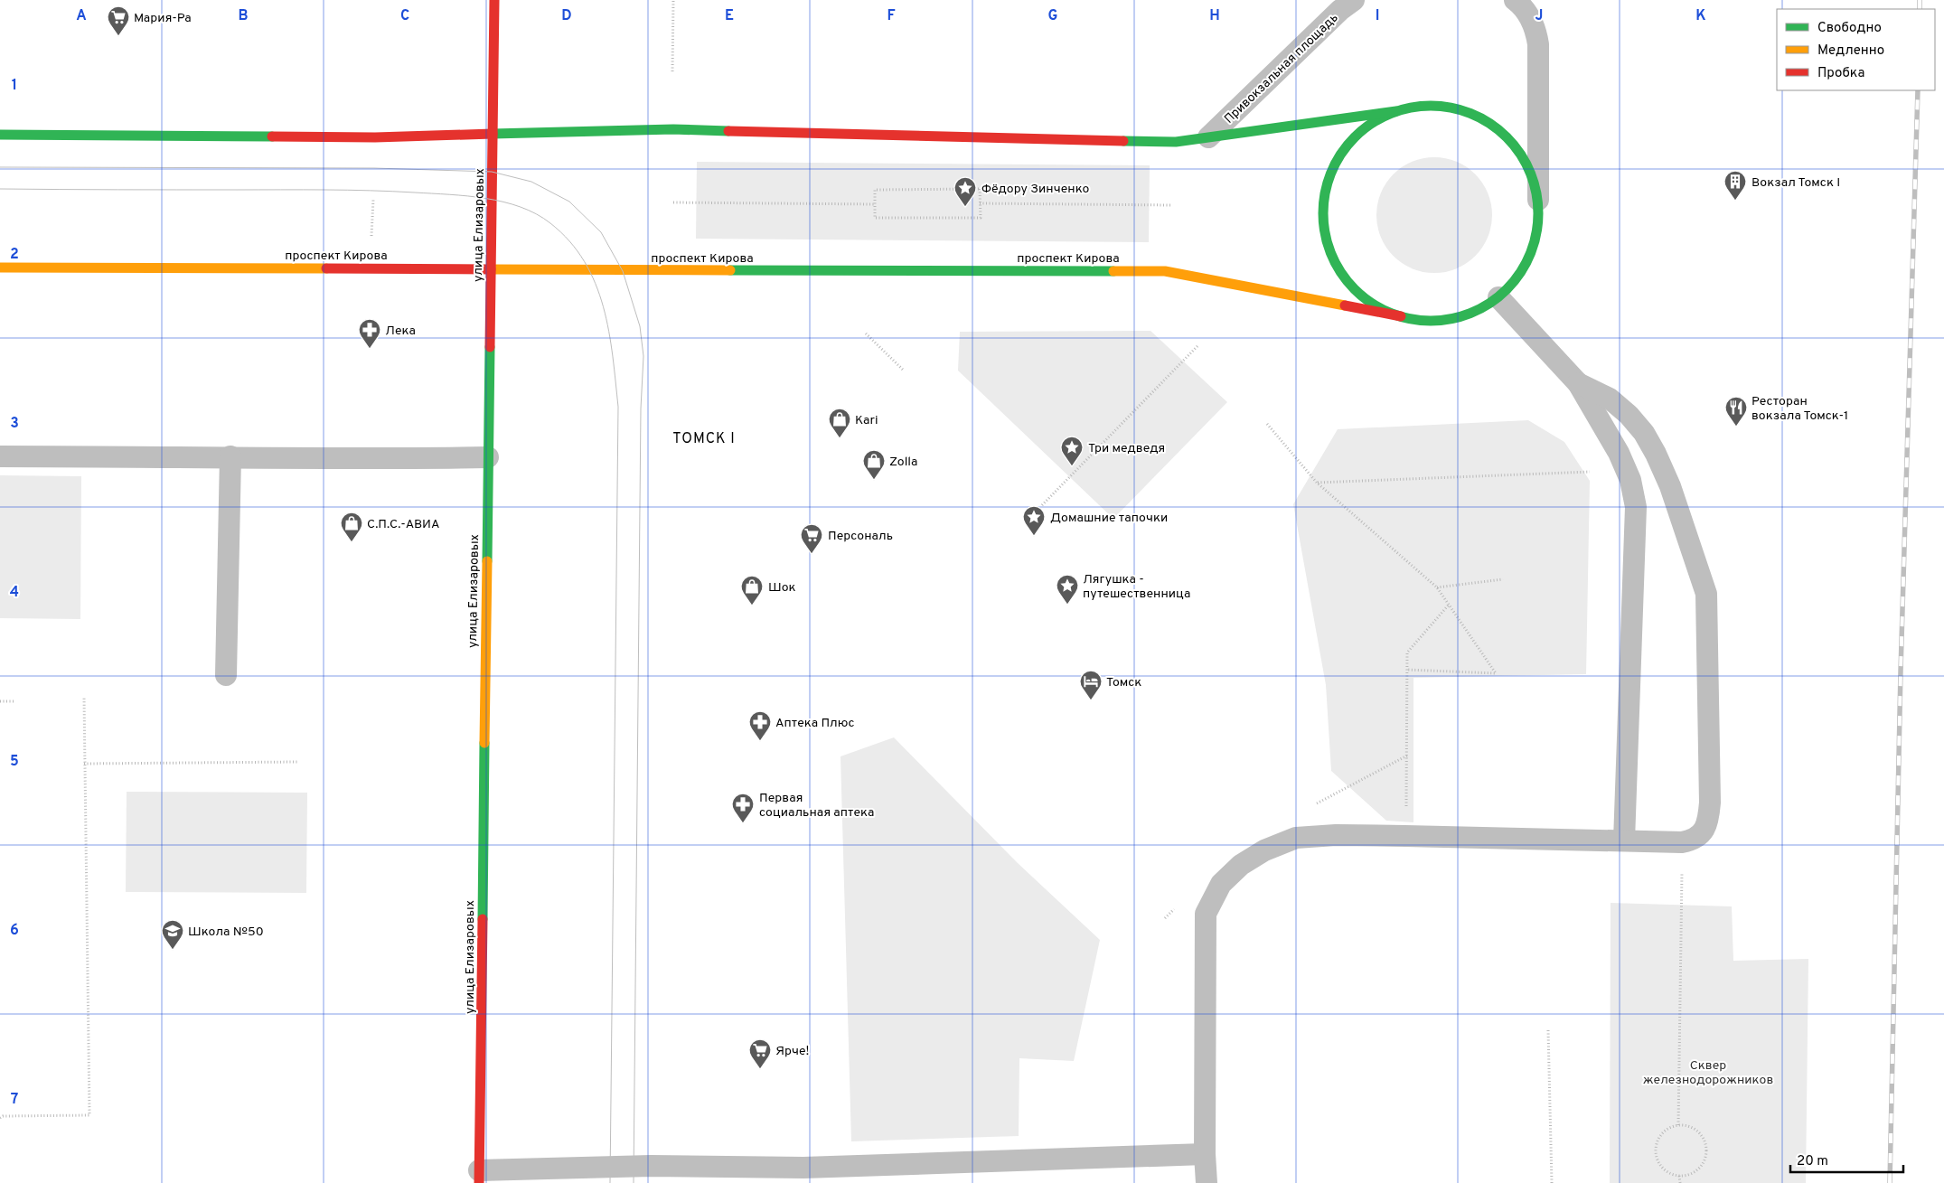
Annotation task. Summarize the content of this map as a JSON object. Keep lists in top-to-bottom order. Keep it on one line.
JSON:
{"streets":{"main road":["улица Елизаровых","проспект Кирова"],"lane":["Привокзальная площадь"]},"crossings":[["улица Елизаровых","проспект Кирова"]],"districts":["ТОМСК I"],"parks":["Сквер железнодорожников"],"places":{"supermarket":["Мария-Ра","Персональ","Ярче!"],"building":["Вокзал Томск I"],"place":["Фёдору Зинченко","Три медведя","Домашние тапочки","Лягушка - путешественница"],"pharmacy":["Лека","Аптека Плюс","Первая социальная аптека"],"restaurant":["Ресторан вокзала Томск-1"],"shop":["Kari","Zolla","С.П.С.-АВИА","Шок"],"hotel":["Томск"],"school or university":["Школа №50"]},"legend":["Свободно","Медленно","Пробка"],"scale_bar":"20 m","grid":{"columns":["A","B","C","D","E","F","G","H","I","J","K"],"rows":["1","2","3","4","5","6","7"]}}
